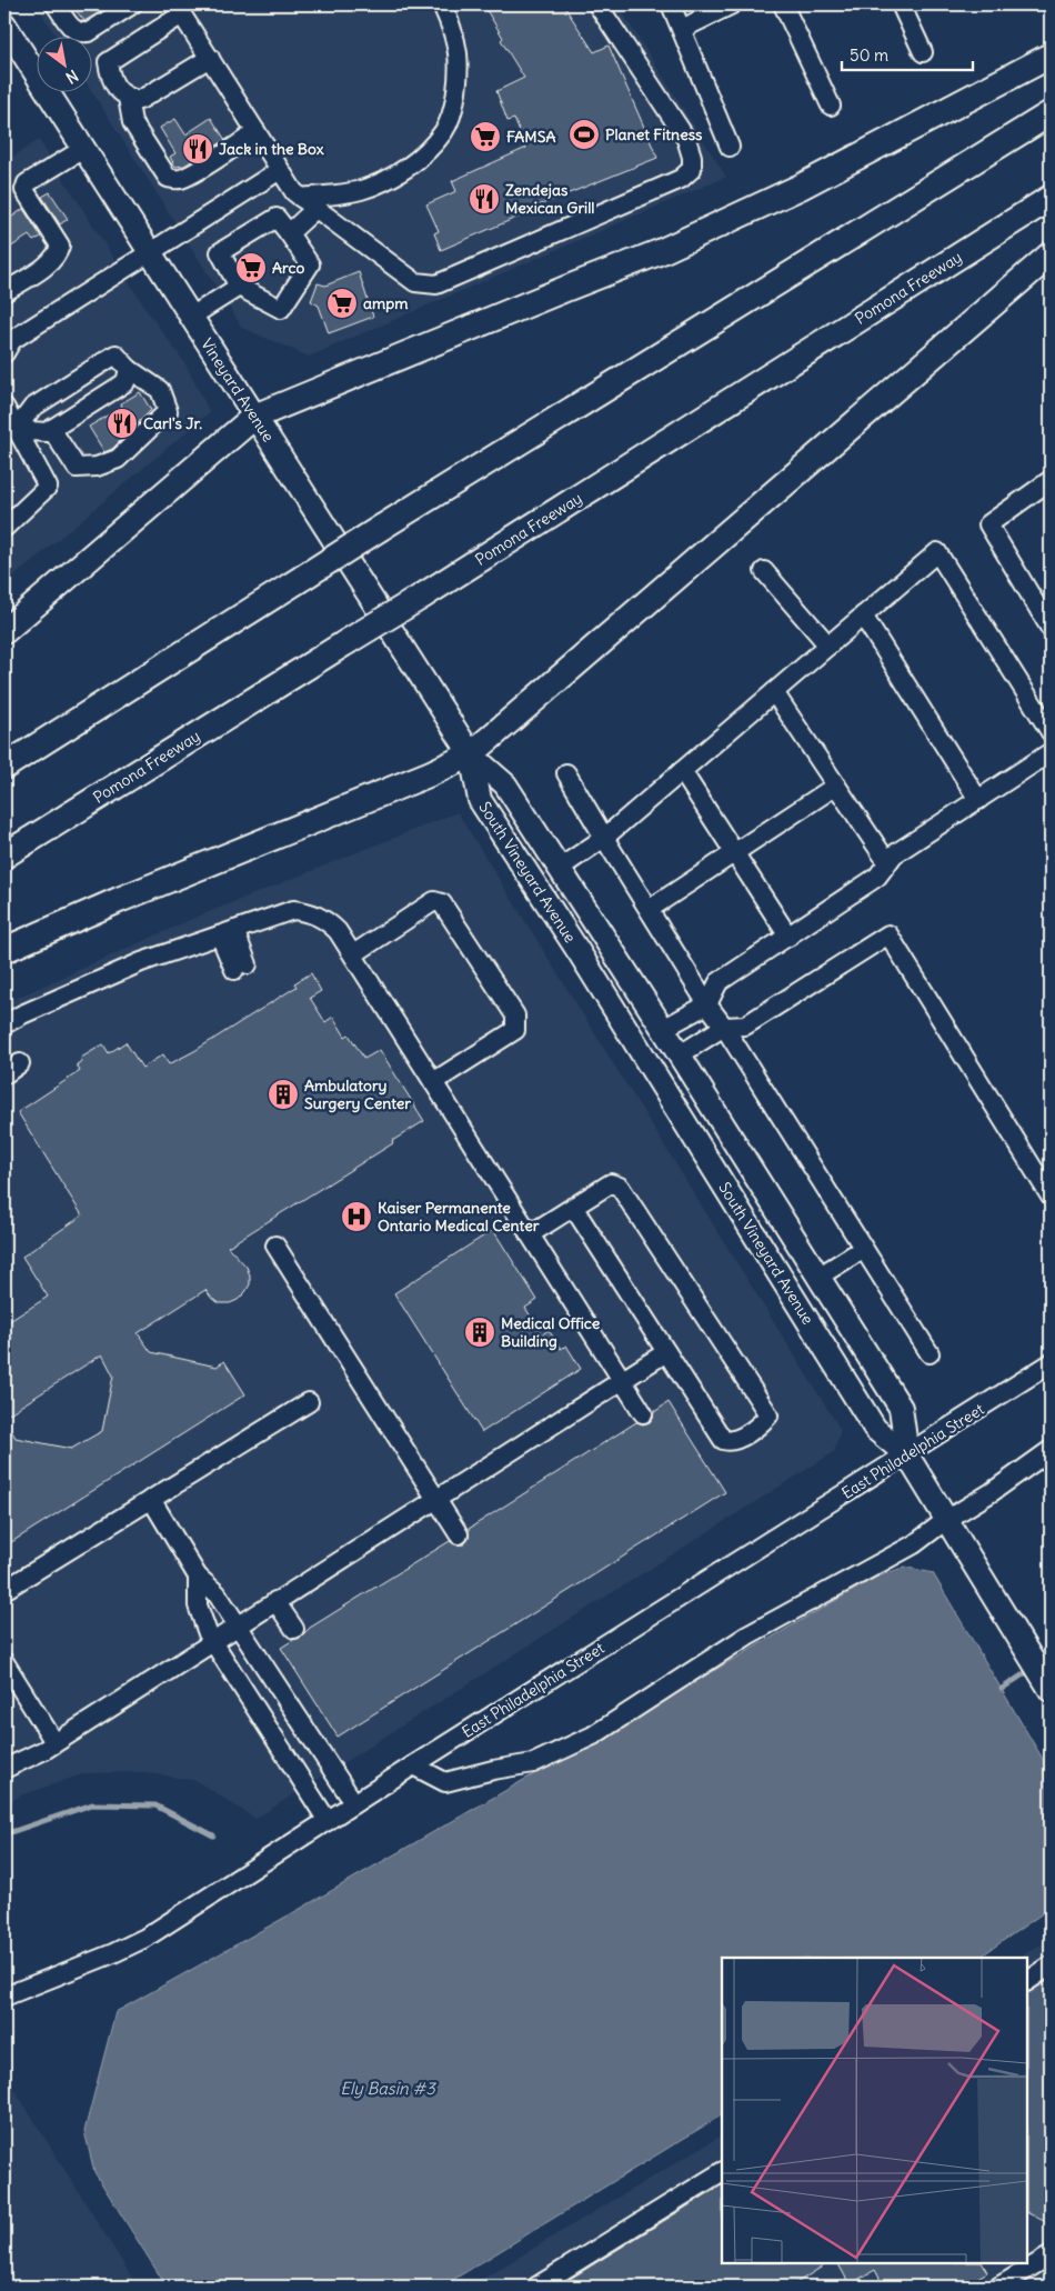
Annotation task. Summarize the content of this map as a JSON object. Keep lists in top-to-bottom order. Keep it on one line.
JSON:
{"streets":{"highway":["Pomona Freeway"],"main road":["Vineyard Avenue","South Vineyard Avenue"],"street":["East Philadelphia Street"]},"crossings":[["Vineyard Avenue","South Vineyard Avenue"],["South Vineyard Avenue","East Philadelphia Street"]],"water":["Ely Basin #3"],"places":{"sports":["Planet Fitness"],"supermarket":["FAMSA","Arco","ampm"],"restaurant":["Jack in the Box","Zendejas Mexican Grill","Carl's Jr."],"building":["Ambulatory Surgery Center","Medical Office Building"],"hospital":["Kaiser Permanente Ontario Medical Center"]},"scale_bar":"50 m","north":"bottom right"}
